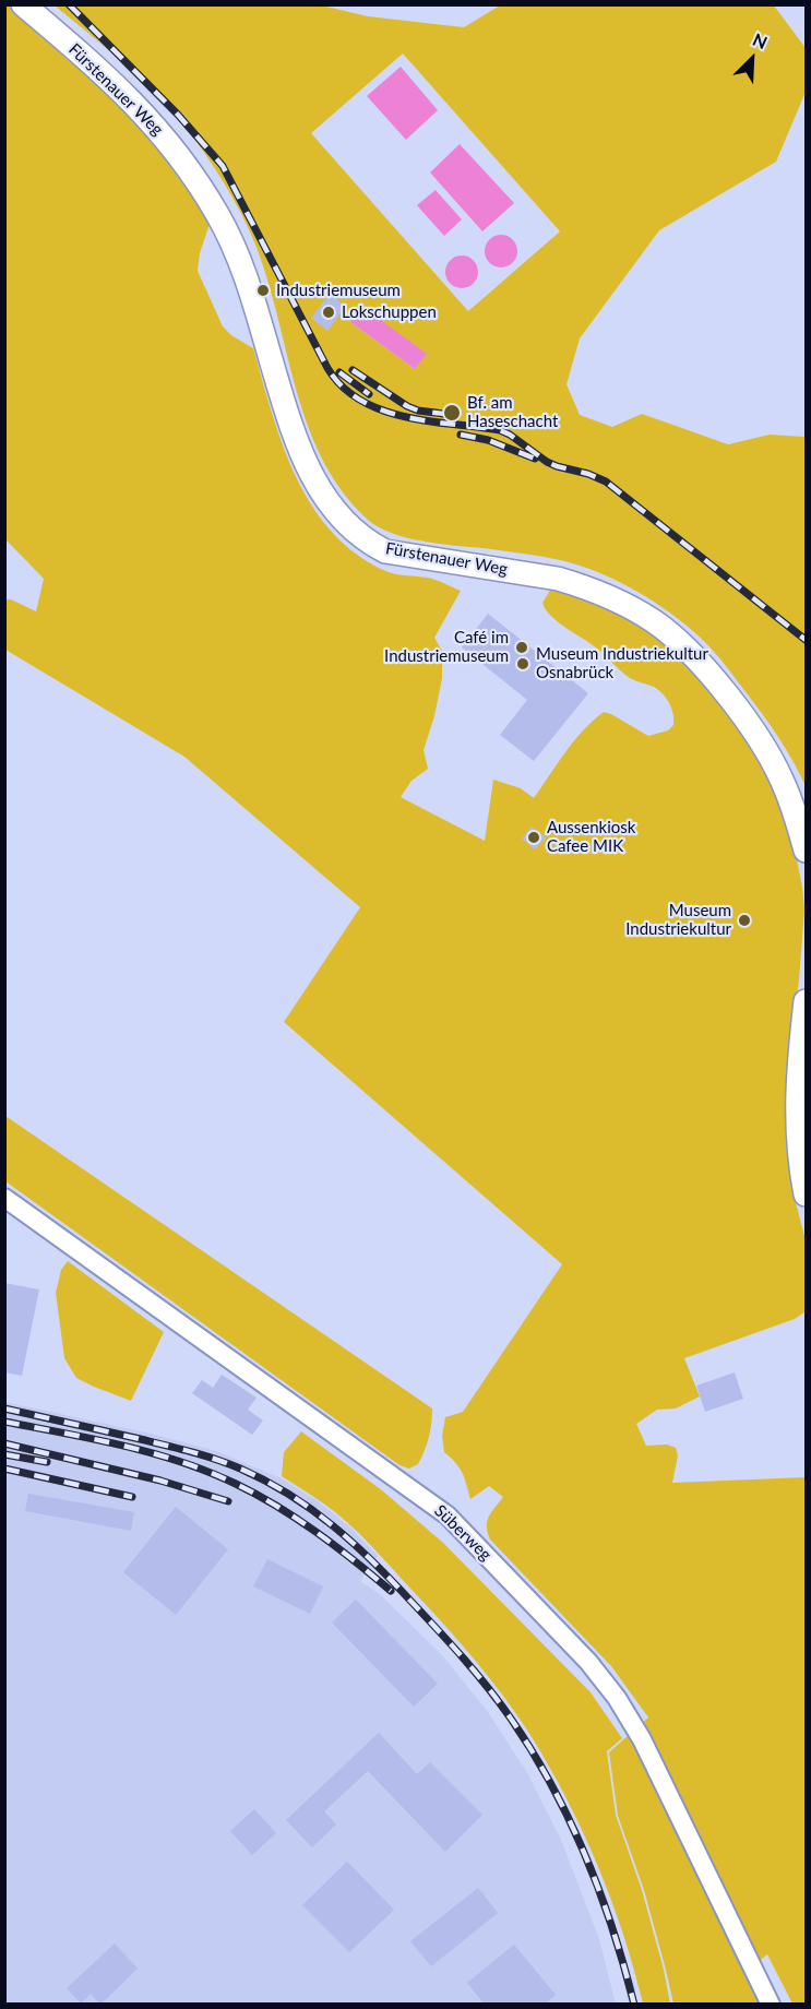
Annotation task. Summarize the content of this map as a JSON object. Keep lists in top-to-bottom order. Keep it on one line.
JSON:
{"streets":{"street":["Fürstenauer Weg","Süberweg"]},"places":["Industriemuseum","Lokschuppen","Bf. am Haseschacht","Café im Industriemuseum","Museum Industriekultur Osnabrück","Aussenkiosk Cafee MIK","Museum Industriekultur"],"north":"top right"}
